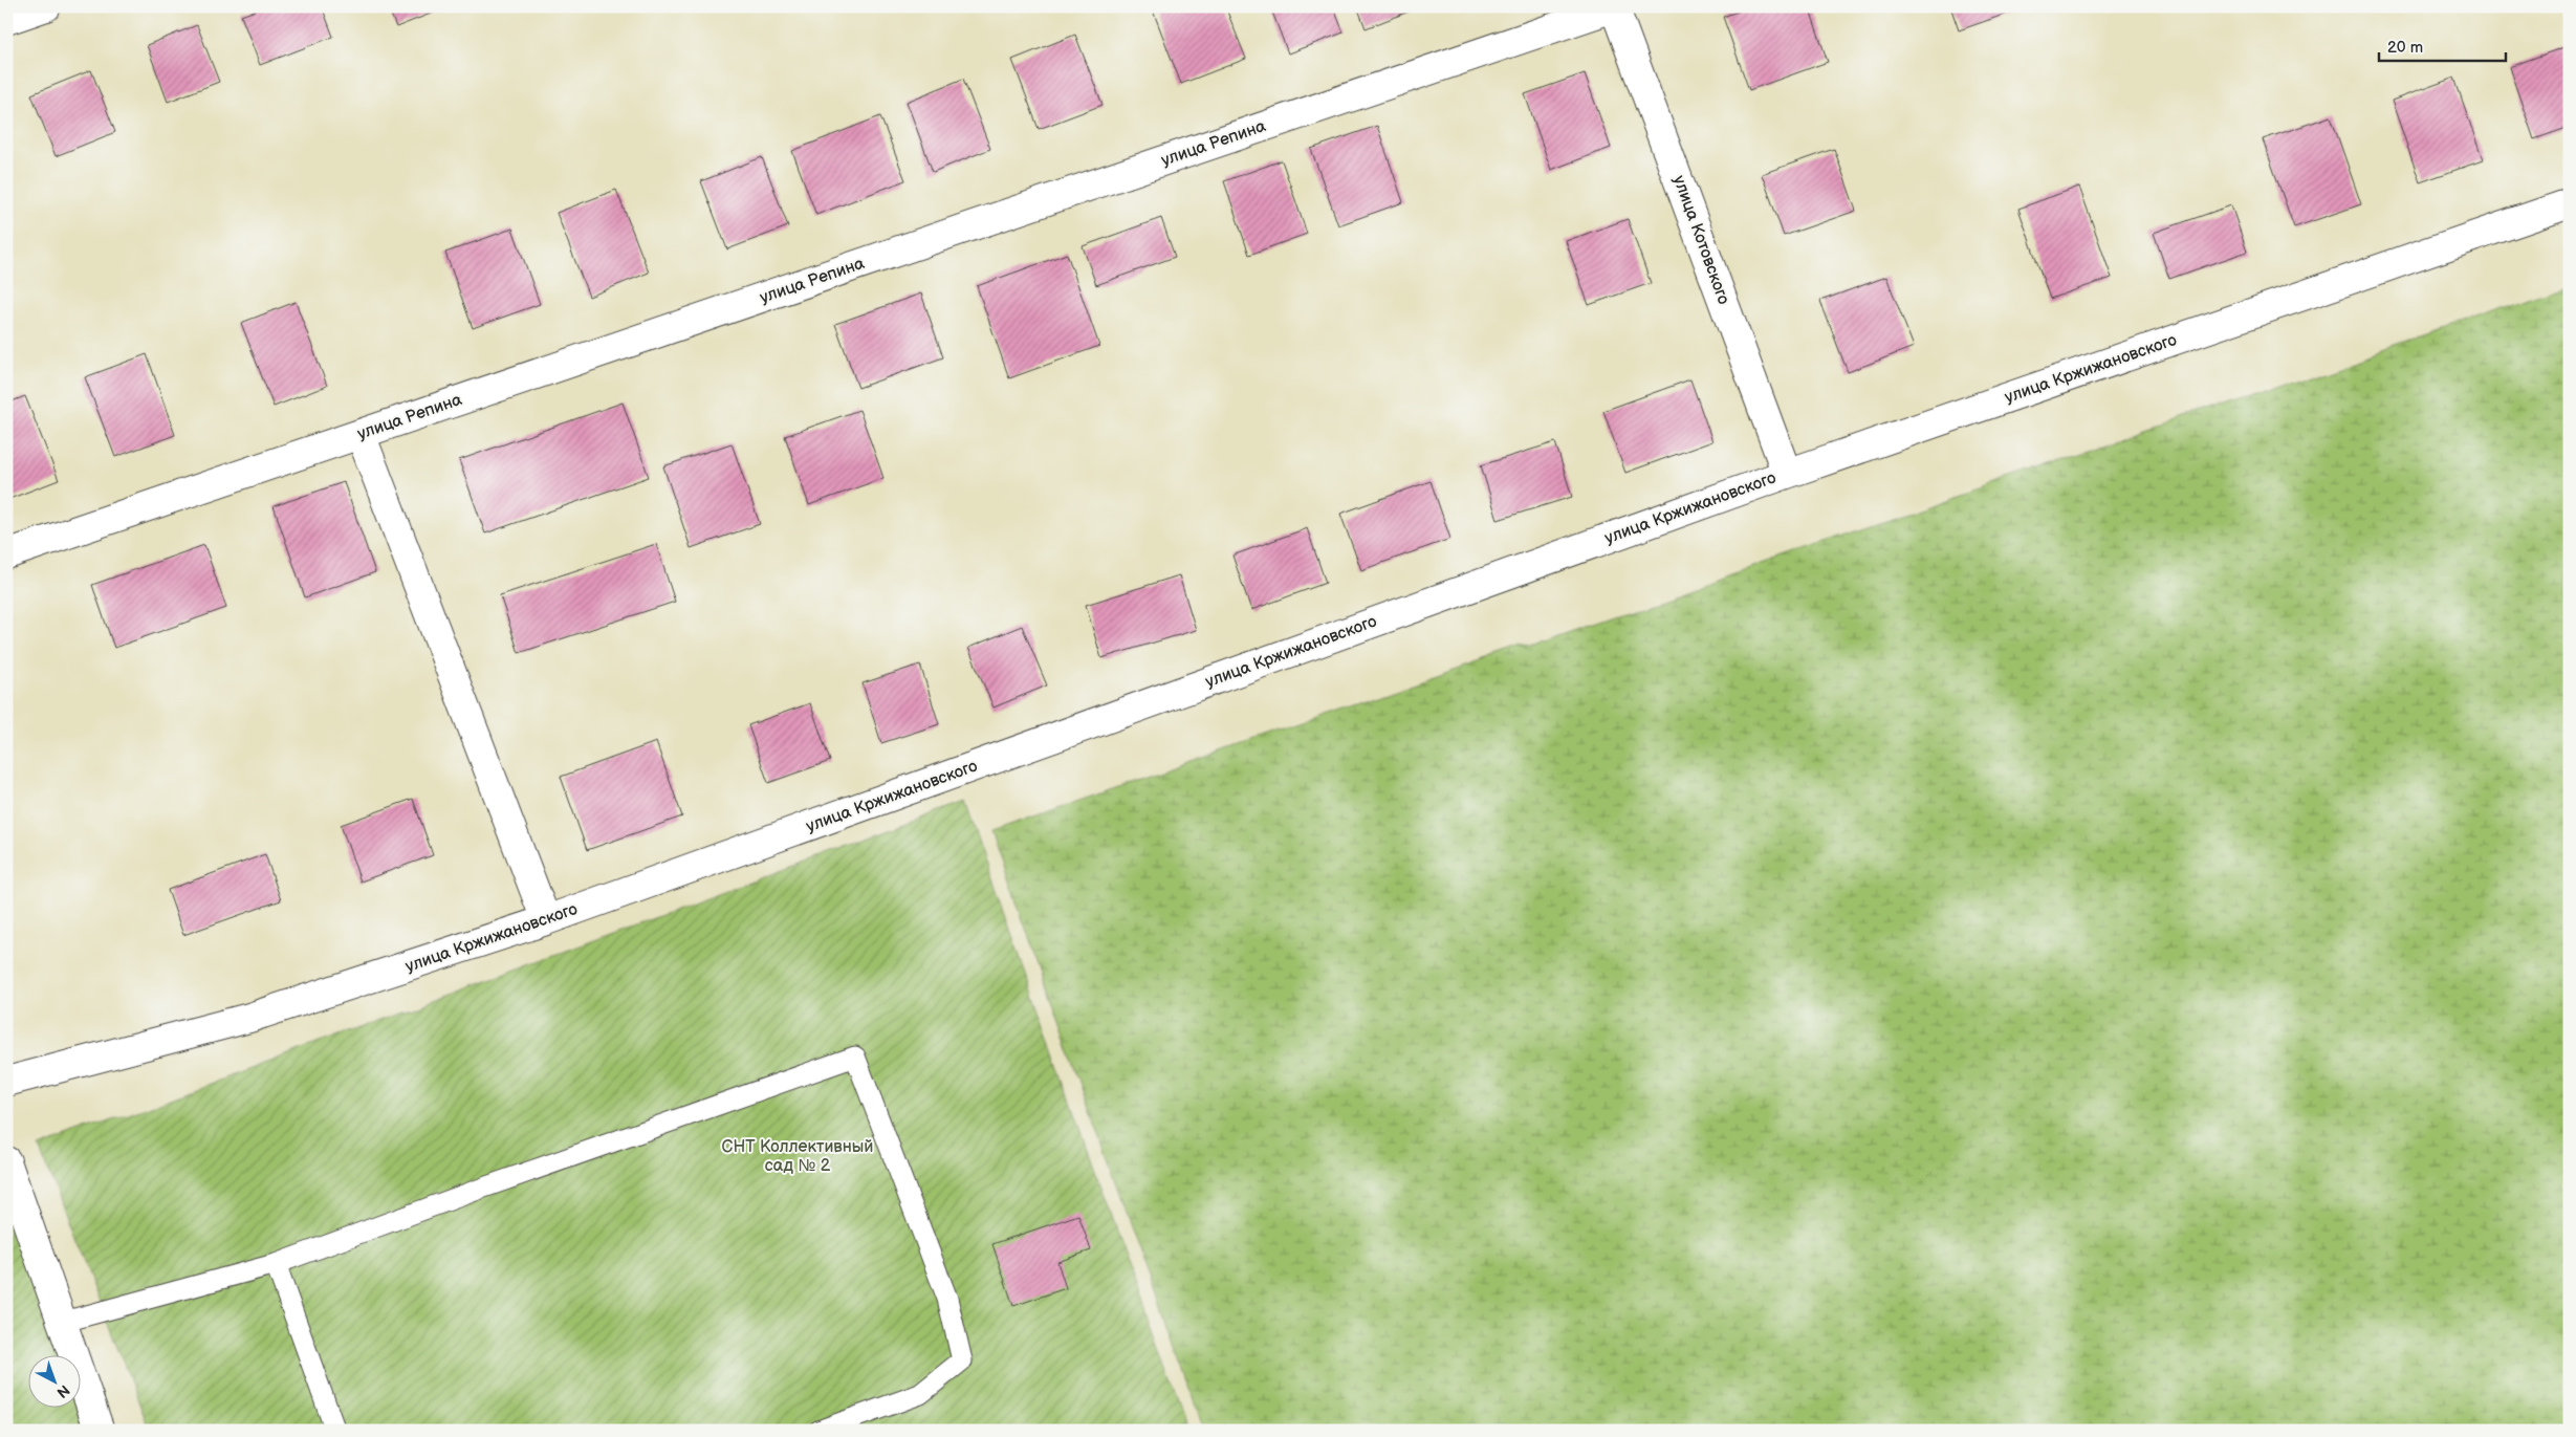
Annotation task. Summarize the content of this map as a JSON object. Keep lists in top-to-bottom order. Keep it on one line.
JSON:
{"streets":{"street":["улица Репина","улица Котовского","улица Кржижановского"]},"crossings":[["улица Репина","улица Котовского"],["улица Котовского","улица Кржижановского"]],"parks":["СНТ Коллективный сад № 2"],"scale_bar":"20 m","north":"bottom right"}
